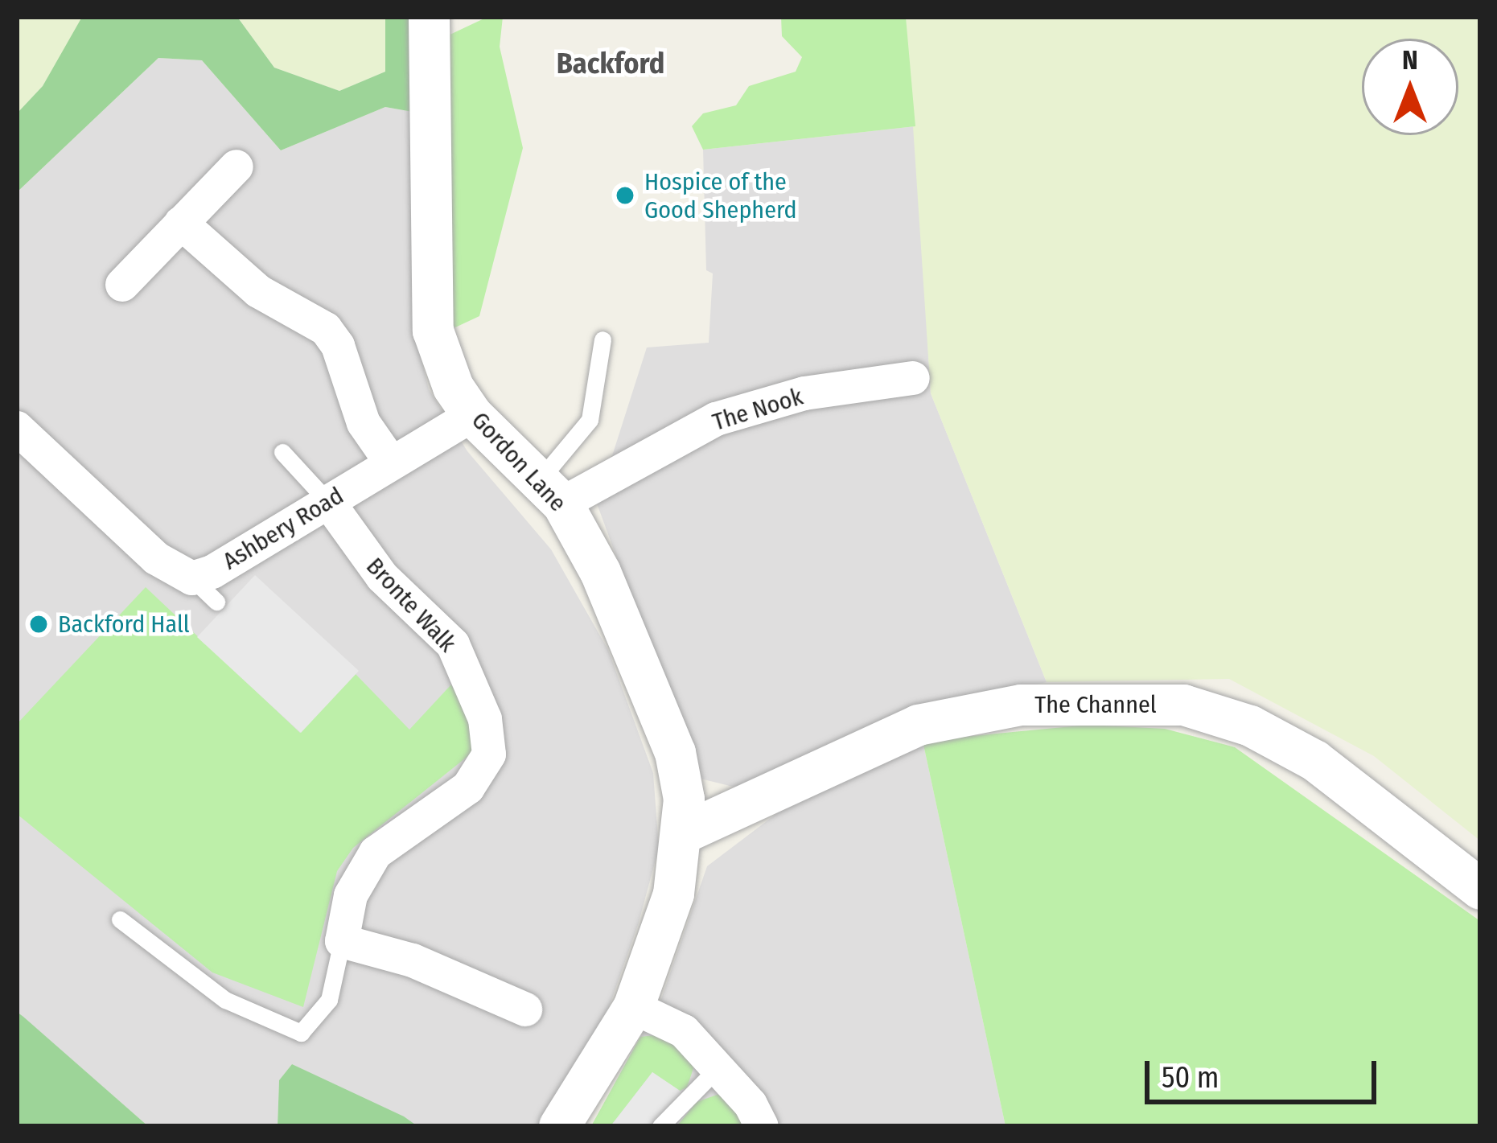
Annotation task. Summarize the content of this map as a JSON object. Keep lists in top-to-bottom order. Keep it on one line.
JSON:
{"streets":{"street":["The Nook","Gordon Lane","Ashbery Road","Bronte Walk","The Channel"]},"crossings":[["The Nook","Gordon Lane"],["Gordon Lane","Ashbery Road"],["Gordon Lane","The Channel"],["Ashbery Road","Bronte Walk"]],"districts":["Backford"],"places":["Hospice of the Good Shepherd","Backford Hall"],"scale_bar":"50 m","north":"top"}
